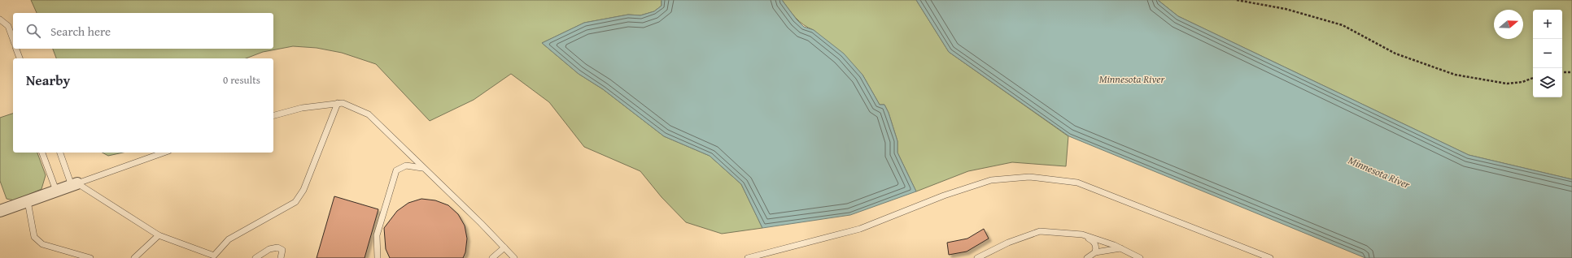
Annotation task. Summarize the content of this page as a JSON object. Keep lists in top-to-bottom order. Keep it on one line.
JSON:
{"water":["Minnesota River"],"north":"right","page":{"map_buttons":["+","−"],"search":"Search here","heading":["Nearby","0 results"]}}
